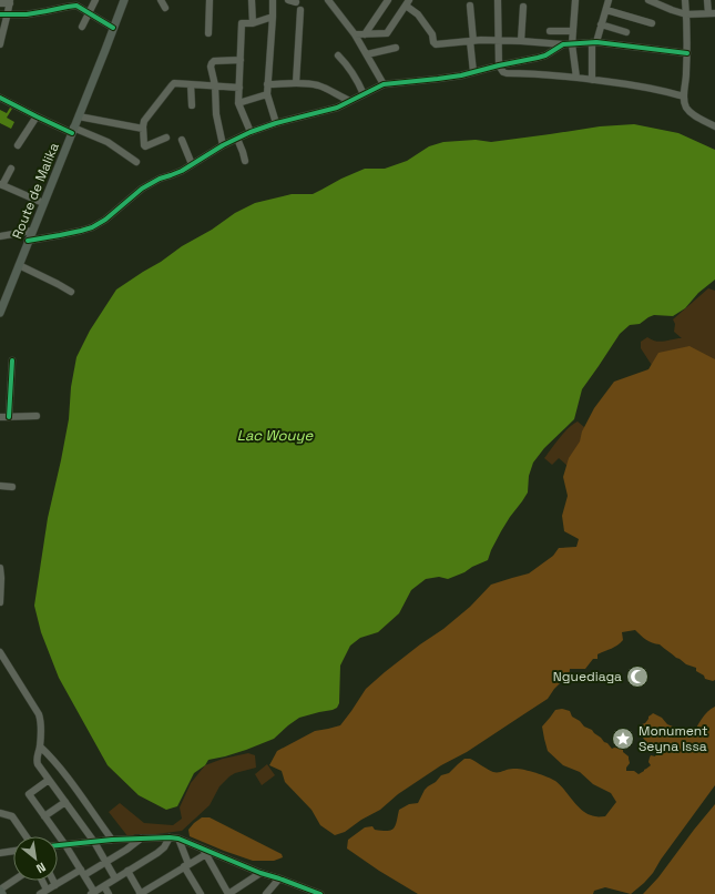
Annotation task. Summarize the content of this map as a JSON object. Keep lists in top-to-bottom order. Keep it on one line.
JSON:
{"streets":{"main road":["Route de Malika"]},"water":["Lac Wouye"],"places":{"mosque":["Nguediaga"],"place":["Monument Seyna Issa"]},"north":"bottom right"}
